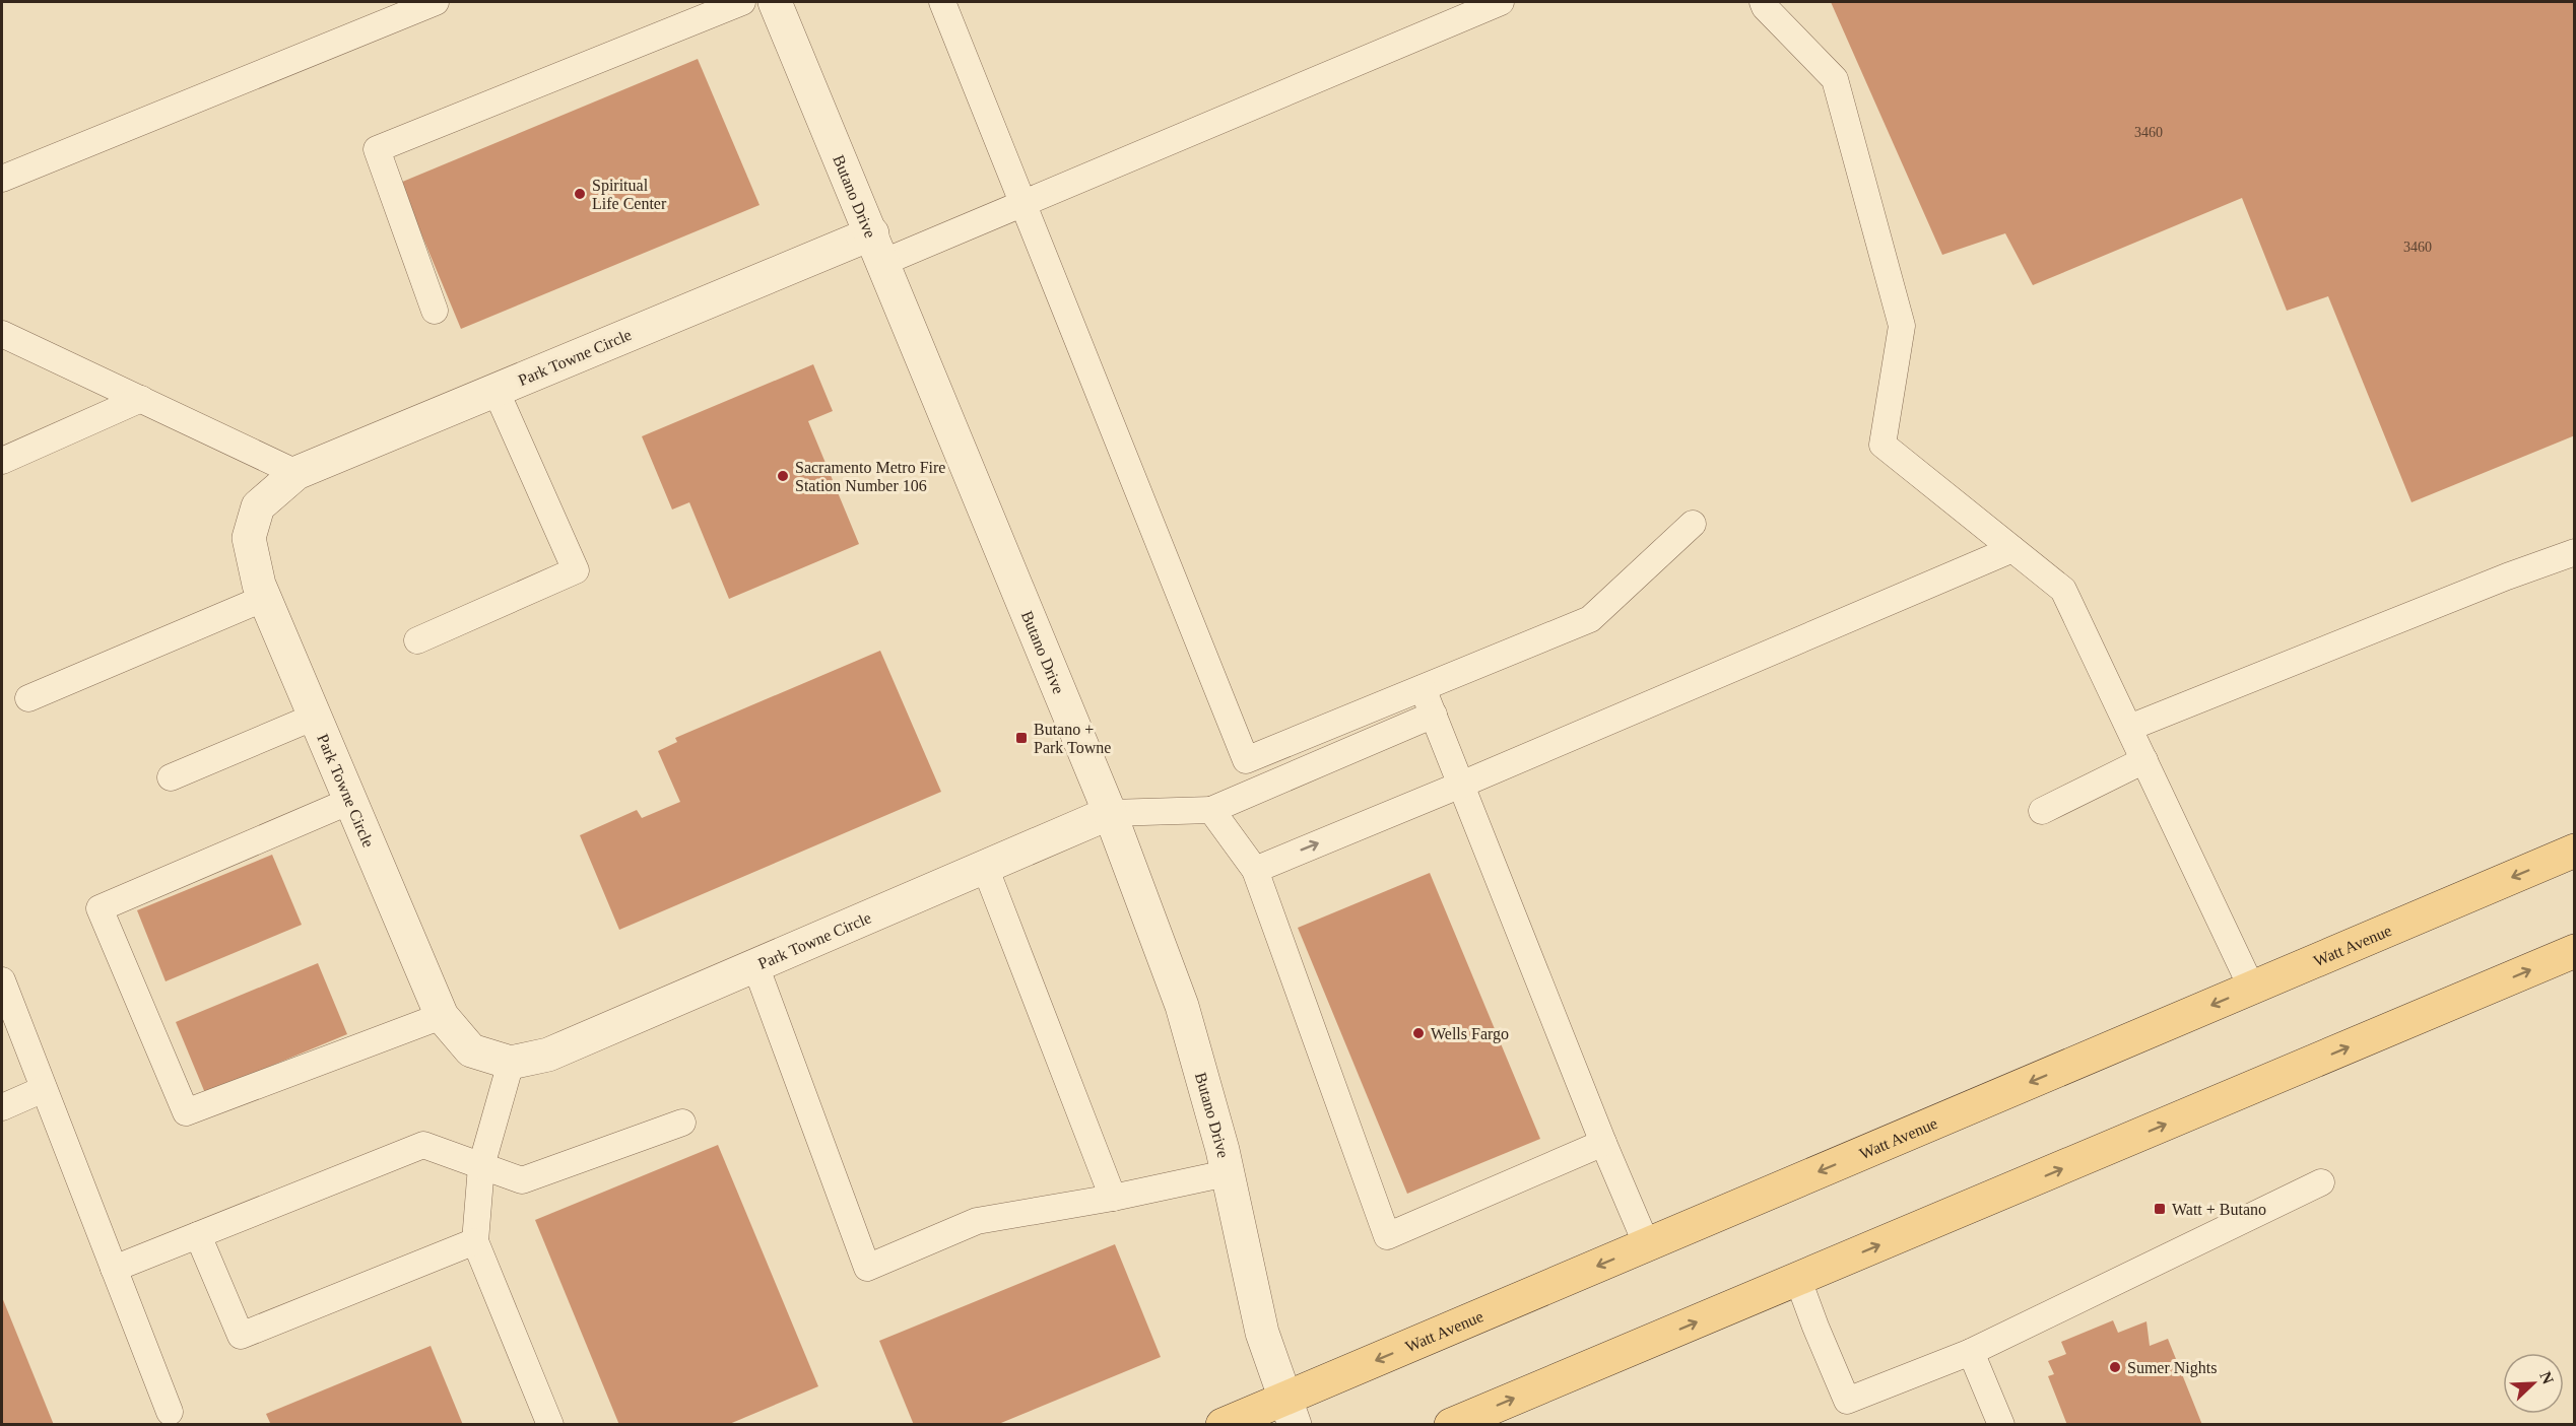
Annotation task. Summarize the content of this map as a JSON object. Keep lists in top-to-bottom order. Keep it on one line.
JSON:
{"streets":{"main road":["Watt Avenue"],"street":["Butano Drive","Park Towne Circle"]},"crossings":[["Butano Drive","Park Towne Circle"],["Butano Drive","Watt Avenue"]],"places":{"other":["Spiritual Life Center","Sacramento Metro Fire Station Number 106","Wells Fargo","Sumer Nights"],"transit":["Butano + Park Towne","Watt + Butano"]},"house_numbers":["3460","3460"],"north":"top right"}
